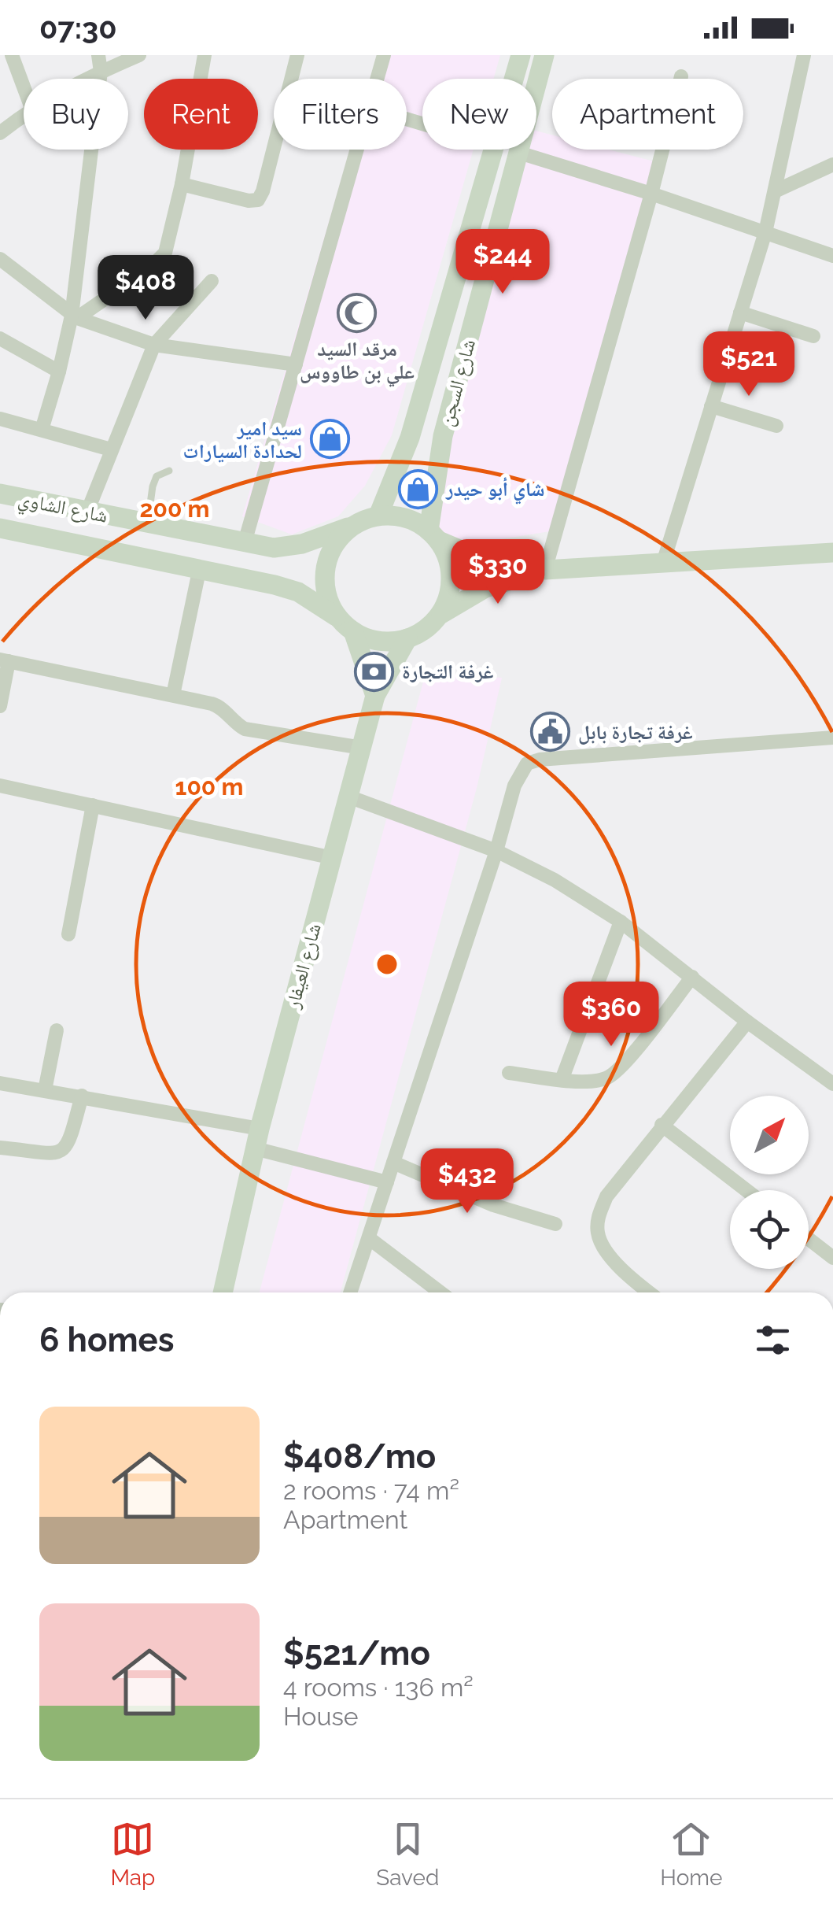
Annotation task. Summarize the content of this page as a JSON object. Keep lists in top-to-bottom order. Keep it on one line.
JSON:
{"streets":{"main road":["شارع السجن","شارع الشاوي","شارع العيفار"]},"crossings":[["شارع السجن","شارع الشاوي"],["شارع السجن","شارع العيفار"],["شارع الشاوي","شارع العيفار"]],"places":{"mosque":["مرقد السيد علي بن طاووس"],"shop":["سيد امير لحدادة السيارات","شاي أبو حيدر"],"bank":["غرفة التجارة"],"public building":["غرفة تجارة بابل"]},"north":"top right","page":{"status":"07:30","chip":["Buy","Rent","Filters","New","Apartment"],"price":["$244","$408","$521","$330","$360","$432"],"heading":"6 homes","list":[{"name":"$408/mo","note":"2 rooms · 74 m² · Apartment"},{"name":"$521/mo","note":"4 rooms · 136 m² · House"}],"tabs":["Map","Saved","Home"]},"rings":["200 m","100 m"]}
